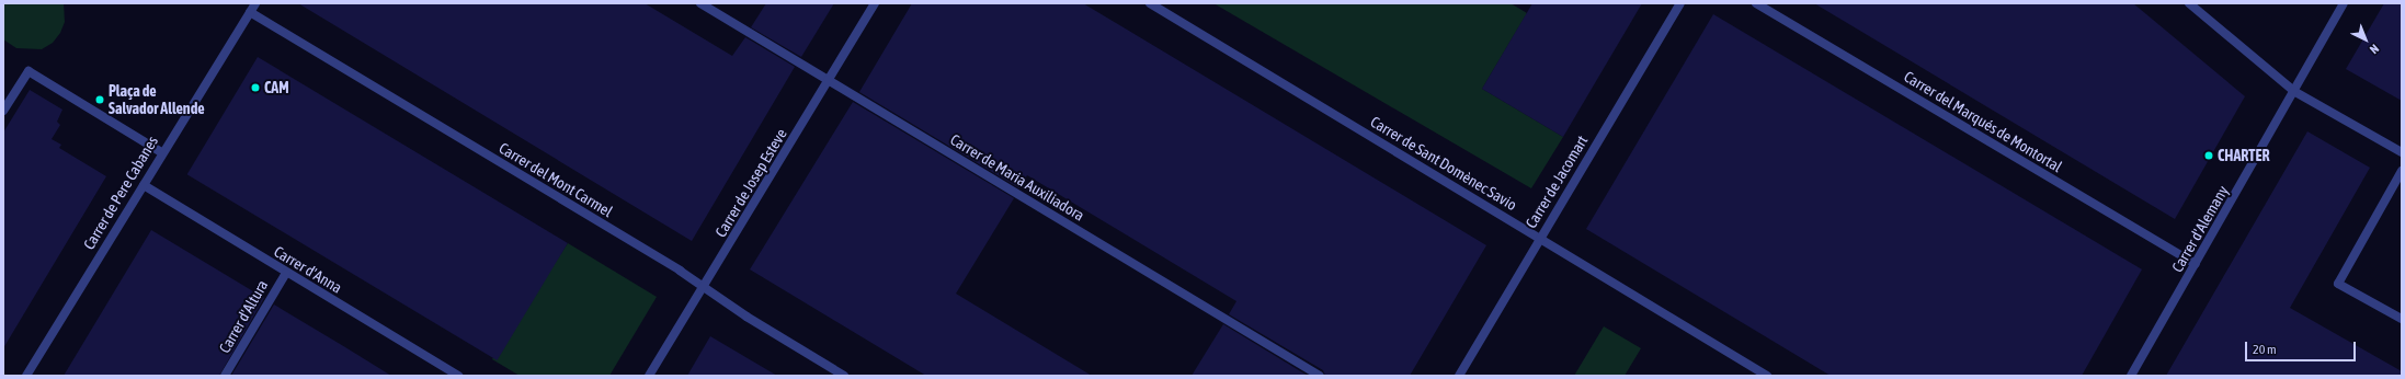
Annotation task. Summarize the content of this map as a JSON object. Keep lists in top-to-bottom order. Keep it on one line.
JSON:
{"streets":{"street":["Carrer del Marqués de Montortal","Carrer de Sant Domènec Savio","Carrer de Maria Auxiliadora","Carrer del Mont Carmel","Carrer de Jacomart","Carrer de Josep Esteve","Carrer de Pere Cabanes","Carrer d'Alemany","Carrer d'Anna","Carrer d'Altura"]},"crossings":[["Carrer del Marqués de Montortal","Carrer d'Alemany"],["Carrer de Sant Domènec Savio","Carrer de Jacomart"],["Carrer de Maria Auxiliadora","Carrer de Josep Esteve"],["Carrer del Mont Carmel","Carrer de Josep Esteve"],["Carrer del Mont Carmel","Carrer de Pere Cabanes"],["Carrer de Pere Cabanes","Carrer d'Anna"],["Carrer d'Anna","Carrer d'Altura"]],"places":["CAM","Plaça de Salvador Allende","CHARTER"],"scale_bar":"20 m","north":"bottom right"}
